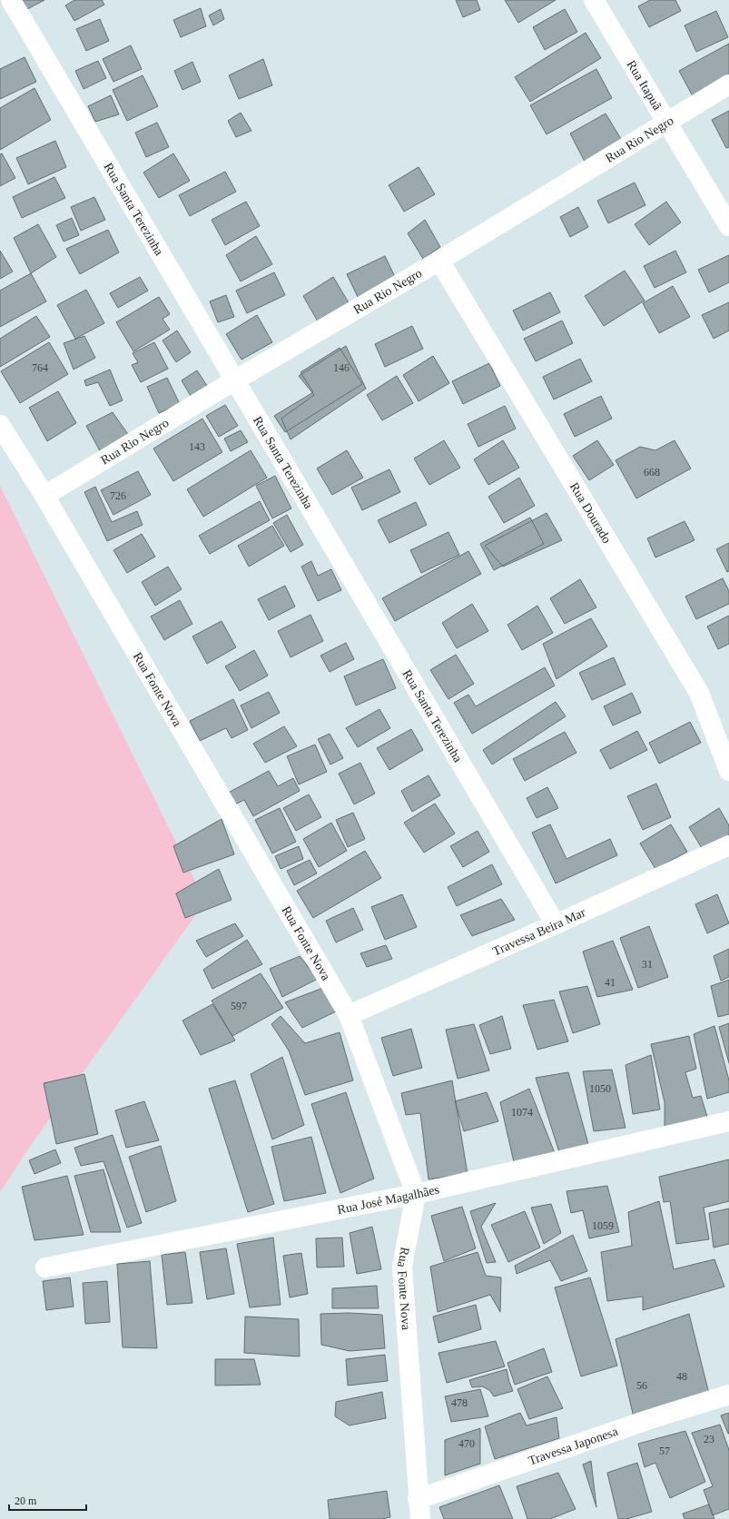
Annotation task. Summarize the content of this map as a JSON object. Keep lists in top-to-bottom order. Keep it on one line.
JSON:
{"streets":{"street":["Rua Itapuã","Rua Rio Negro","Rua Santa Terezinha","Rua Dourado","Rua Fonte Nova","Travessa Beira Mar","Rua José Magalhães","Travessa Japonesa"]},"crossings":[["Rua Itapuã","Rua Rio Negro"],["Rua Rio Negro","Rua Santa Terezinha"],["Rua Rio Negro","Rua Dourado"],["Rua Rio Negro","Rua Fonte Nova"],["Rua Santa Terezinha","Travessa Beira Mar"],["Rua Fonte Nova","Travessa Beira Mar"],["Rua Fonte Nova","Rua José Magalhães"],["Rua Fonte Nova","Travessa Japonesa"]],"house_numbers":["764","146","143","668","726","31","41","597","1050","1074","1059","48","56","478","23","470","57"],"scale_bar":"20 m"}
